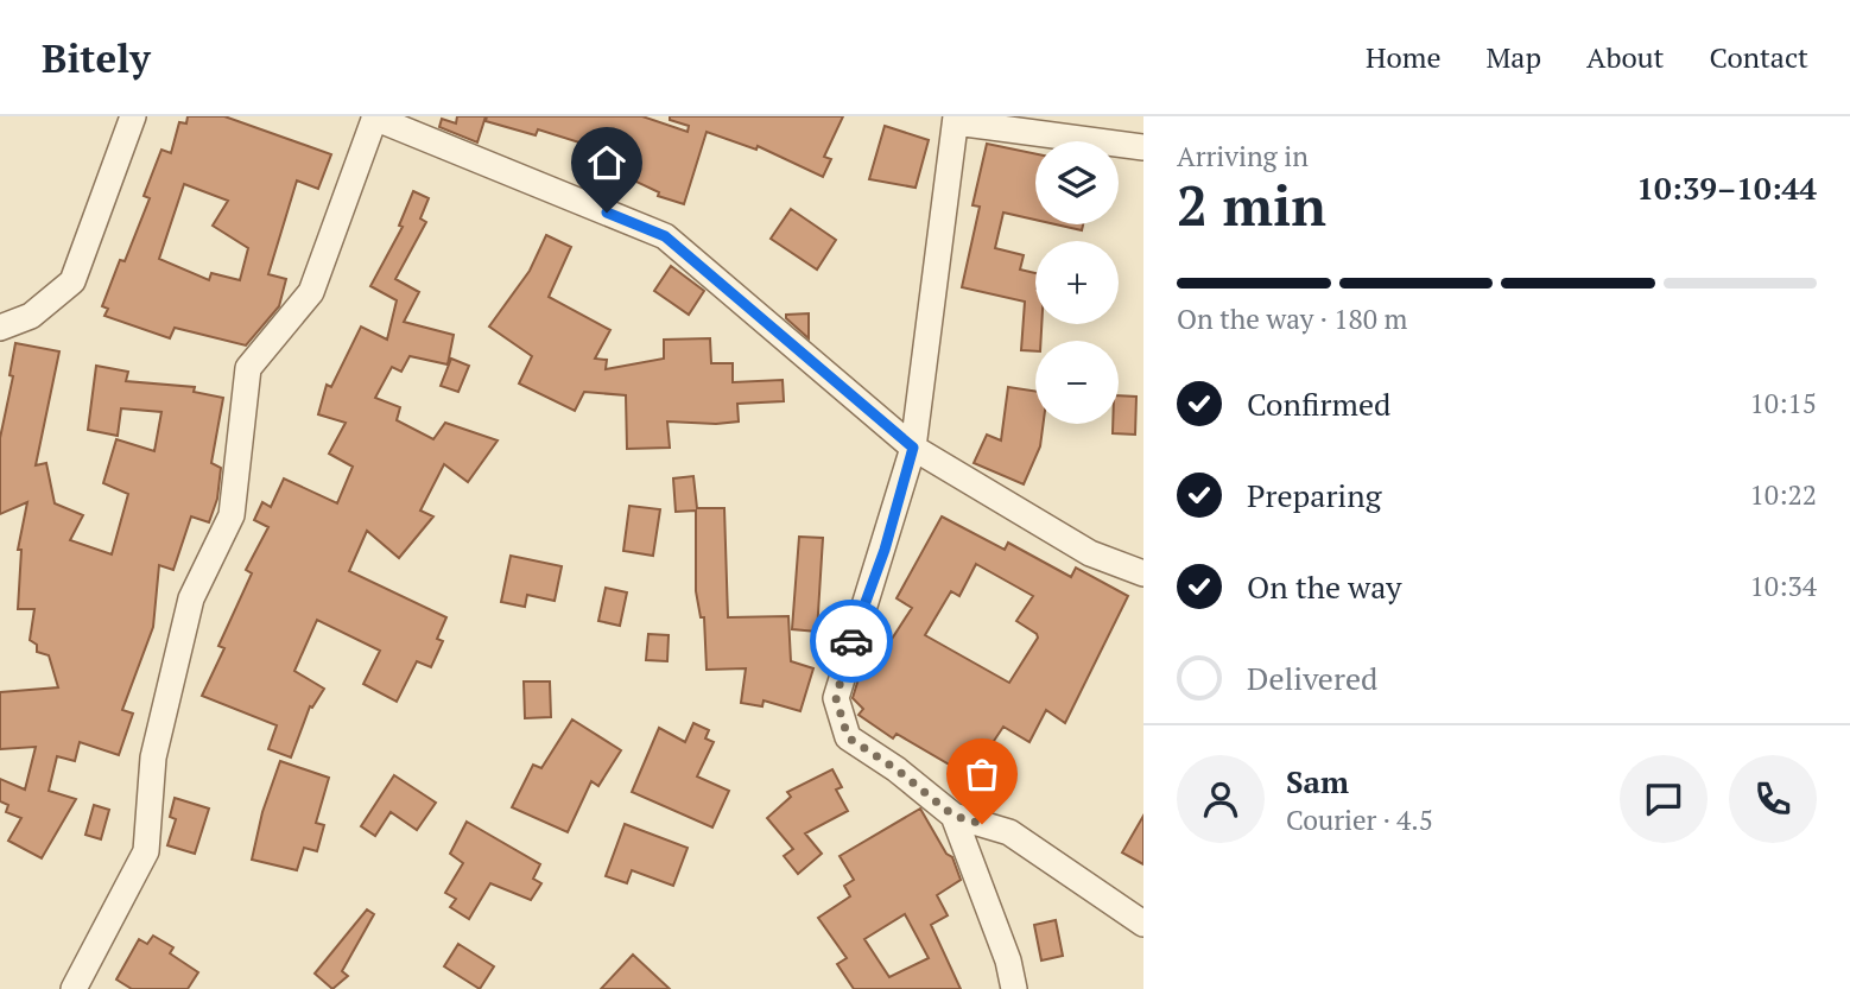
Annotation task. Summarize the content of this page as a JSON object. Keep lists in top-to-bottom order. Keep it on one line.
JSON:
{"page":{"header":"Bitely","nav":["Home","Map","About","Contact"],"heading":["2 min","Arriving in","10:39–10:44"],"panel":["Sam","Courier · 4.5"],"map_buttons":["+","−"],"bar":"On the way · 180 m","list":[["Confirmed","10:15"],["Preparing","10:22"],["On the way","10:34"],"Delivered"]}}
